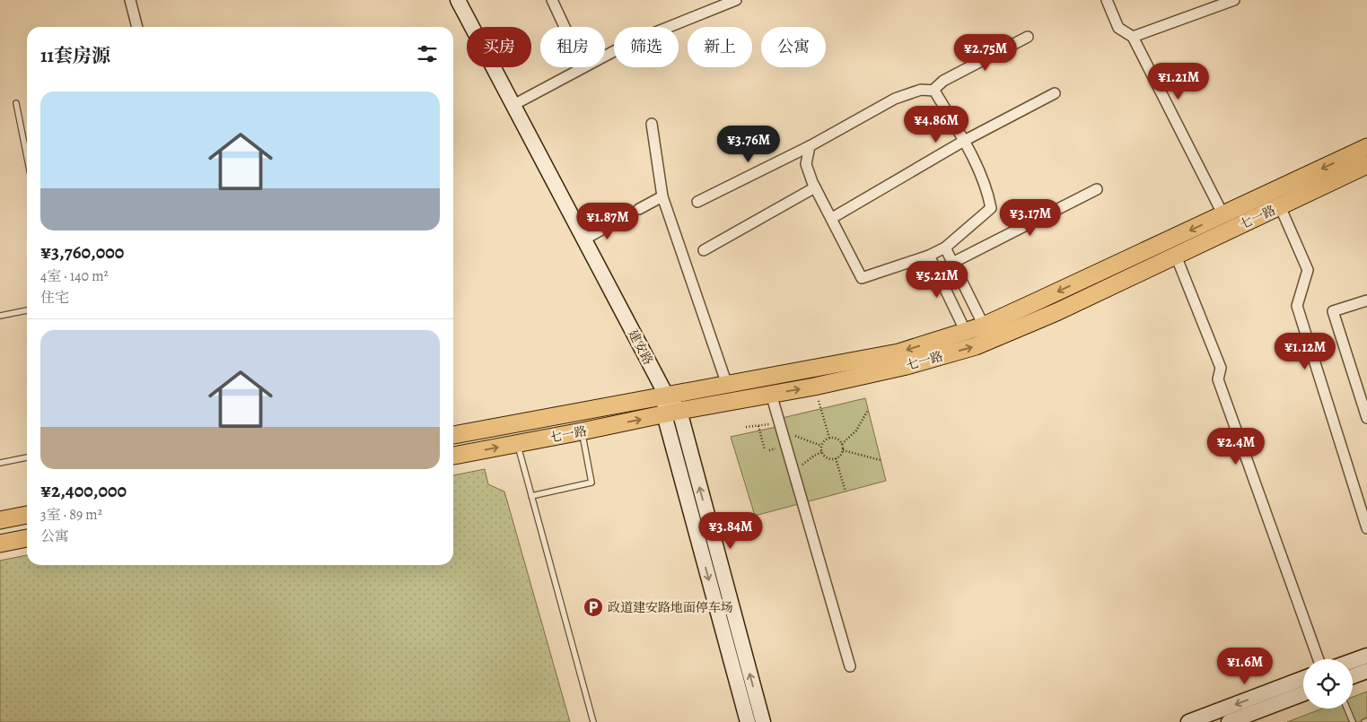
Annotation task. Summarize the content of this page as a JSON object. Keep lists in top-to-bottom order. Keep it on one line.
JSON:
{"streets":{"main road":["七一路"],"street":["建安路"]},"crossings":[["七一路","建安路"]],"places":{"parking":["政道建安路地面停车场"]},"page":{"chip":["买房","租房","筛选","新上","公寓"],"heading":"11套房源","price":["¥2.75M","¥1.21M","¥4.86M","¥3.76M","¥3.17M","¥1.87M","¥5.21M","¥1.12M","¥2.4M","¥3.84M","¥1.6M"],"list":[{"name":"¥3,760,000","note":"4室 · 140 m² · 住宅"},{"name":"¥2,400,000","note":"3室 · 89 m² · 公寓"}]}}
